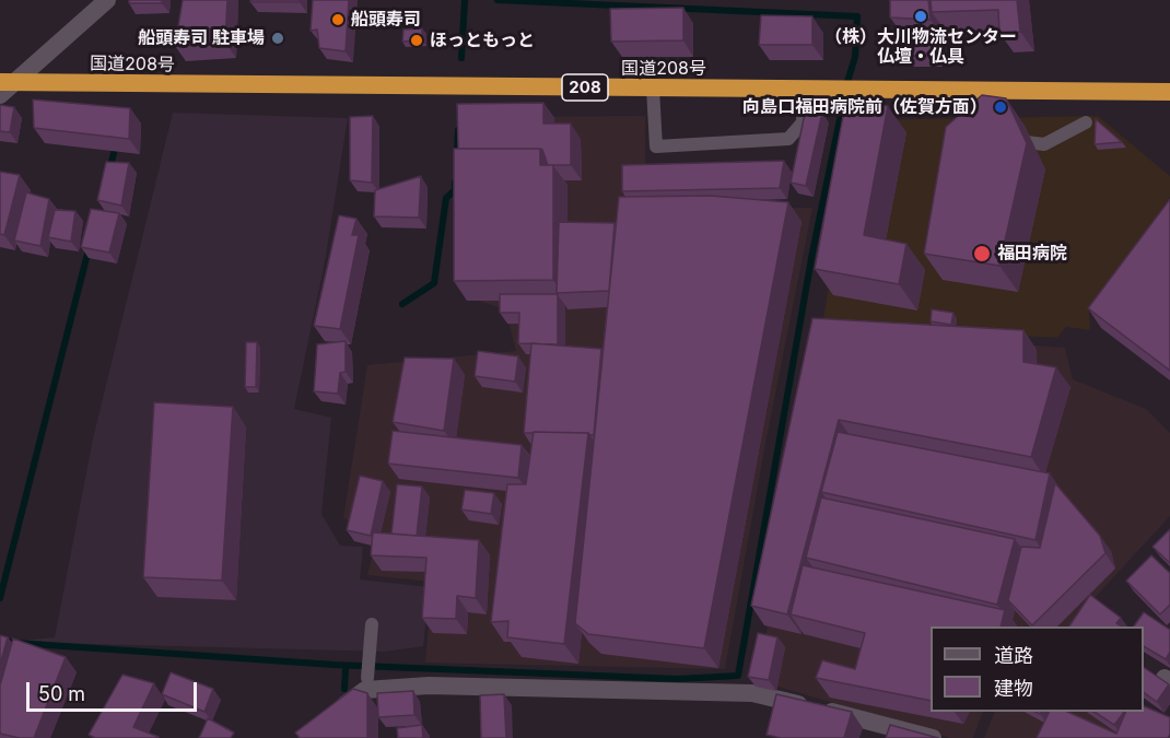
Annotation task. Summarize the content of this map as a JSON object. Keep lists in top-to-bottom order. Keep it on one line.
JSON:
{"streets":{"highway":["国道208号","208"]},"places":["（株）大川物流センター 仏壇・仏具","船頭寿司","船頭寿司 駐車場","ほっともっと","向島口福田病院前（佐賀方面）","福田病院"],"legend":["道路","建物"],"scale_bar":"50 m"}
